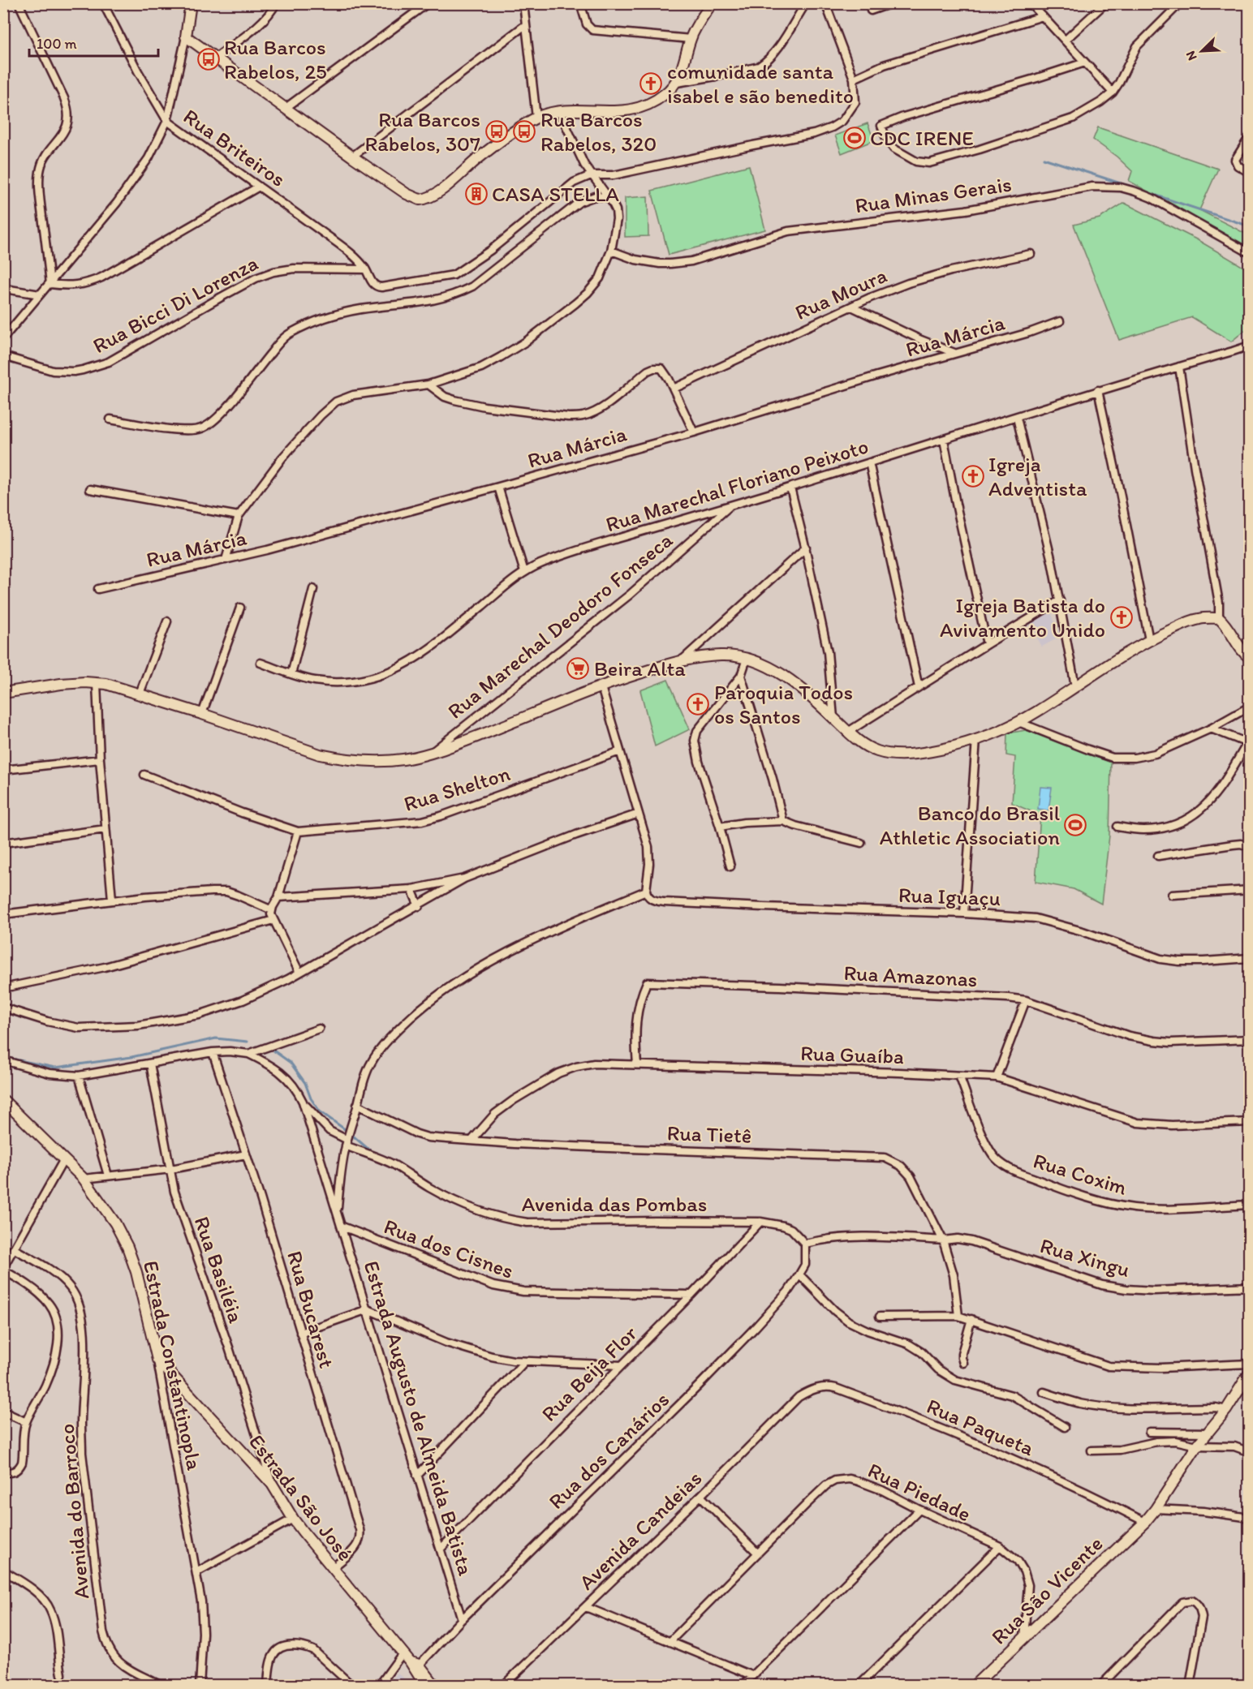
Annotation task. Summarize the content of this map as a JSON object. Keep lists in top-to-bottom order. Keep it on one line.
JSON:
{"streets":{"street":["Rua Briteiros","Rua Minas Gerais","Rua Moura","Rua Bicci Di Lorenza","Rua Márcia","Rua Marechal Floriano Peixoto","Rua Marechal Deodoro Fonseca","Rua Shelton","Rua Iguaçu","Rua Amazonas","Rua Guaíba","Rua Tietê","Rua Coxim","Avenida das Pombas","Rua dos Cisnes","Rua Xingu","Rua Basiléia","Rua Bucarest","Estrada Constantinopla","Rua Beija Flor","Estrada Augusto de Almeida Batista","Rua Paqueta","Rua dos Canários","Rua Piedade","Estrada São José","Avenida do Barroco","Avenida Candeias","Rua São Vicente"]},"crossings":[["Rua Briteiros","Rua Bicci Di Lorenza"],["Rua Marechal Floriano Peixoto","Rua Marechal Deodoro Fonseca"],["Rua Amazonas","Rua Guaíba"],["Rua Guaíba","Rua Tietê"],["Rua Guaíba","Rua Coxim"],["Rua Tietê","Rua Xingu"],["Avenida das Pombas","Rua Xingu"],["Avenida das Pombas","Rua Beija Flor"],["Avenida das Pombas","Estrada Augusto de Almeida Batista"],["Avenida das Pombas","Rua dos Canários"],["Rua dos Cisnes","Rua Beija Flor"],["Rua dos Cisnes","Estrada Augusto de Almeida Batista"],["Rua Xingu","Rua dos Canários"],["Rua Basiléia","Estrada São José"],["Rua Bucarest","Estrada São José"],["Estrada Constantinopla","Estrada São José"],["Rua Beija Flor","Estrada Augusto de Almeida Batista"],["Estrada Augusto de Almeida Batista","Rua dos Canários"],["Rua Paqueta","Avenida Candeias"],["Rua Paqueta","Rua São Vicente"],["Rua dos Canários","Estrada São José"],["Rua Piedade","Rua São Vicente"]],"places":{"bus stop":["Rua Barcos Rabelos, 25","Rua Barcos Rabelos, 307","Rua Barcos Rabelos, 320"],"church":["comunidade santa isabel e são benedito","Igreja Adventista","Igreja Batista do Avivamento Unido","Paroquia Todos os Santos"],"sports":["CDC IRENE","Banco do Brasil Athletic Association"],"building":["CASA STELLA"],"supermarket":["Beira Alta"]},"scale_bar":"100 m","north":"bottom left"}
